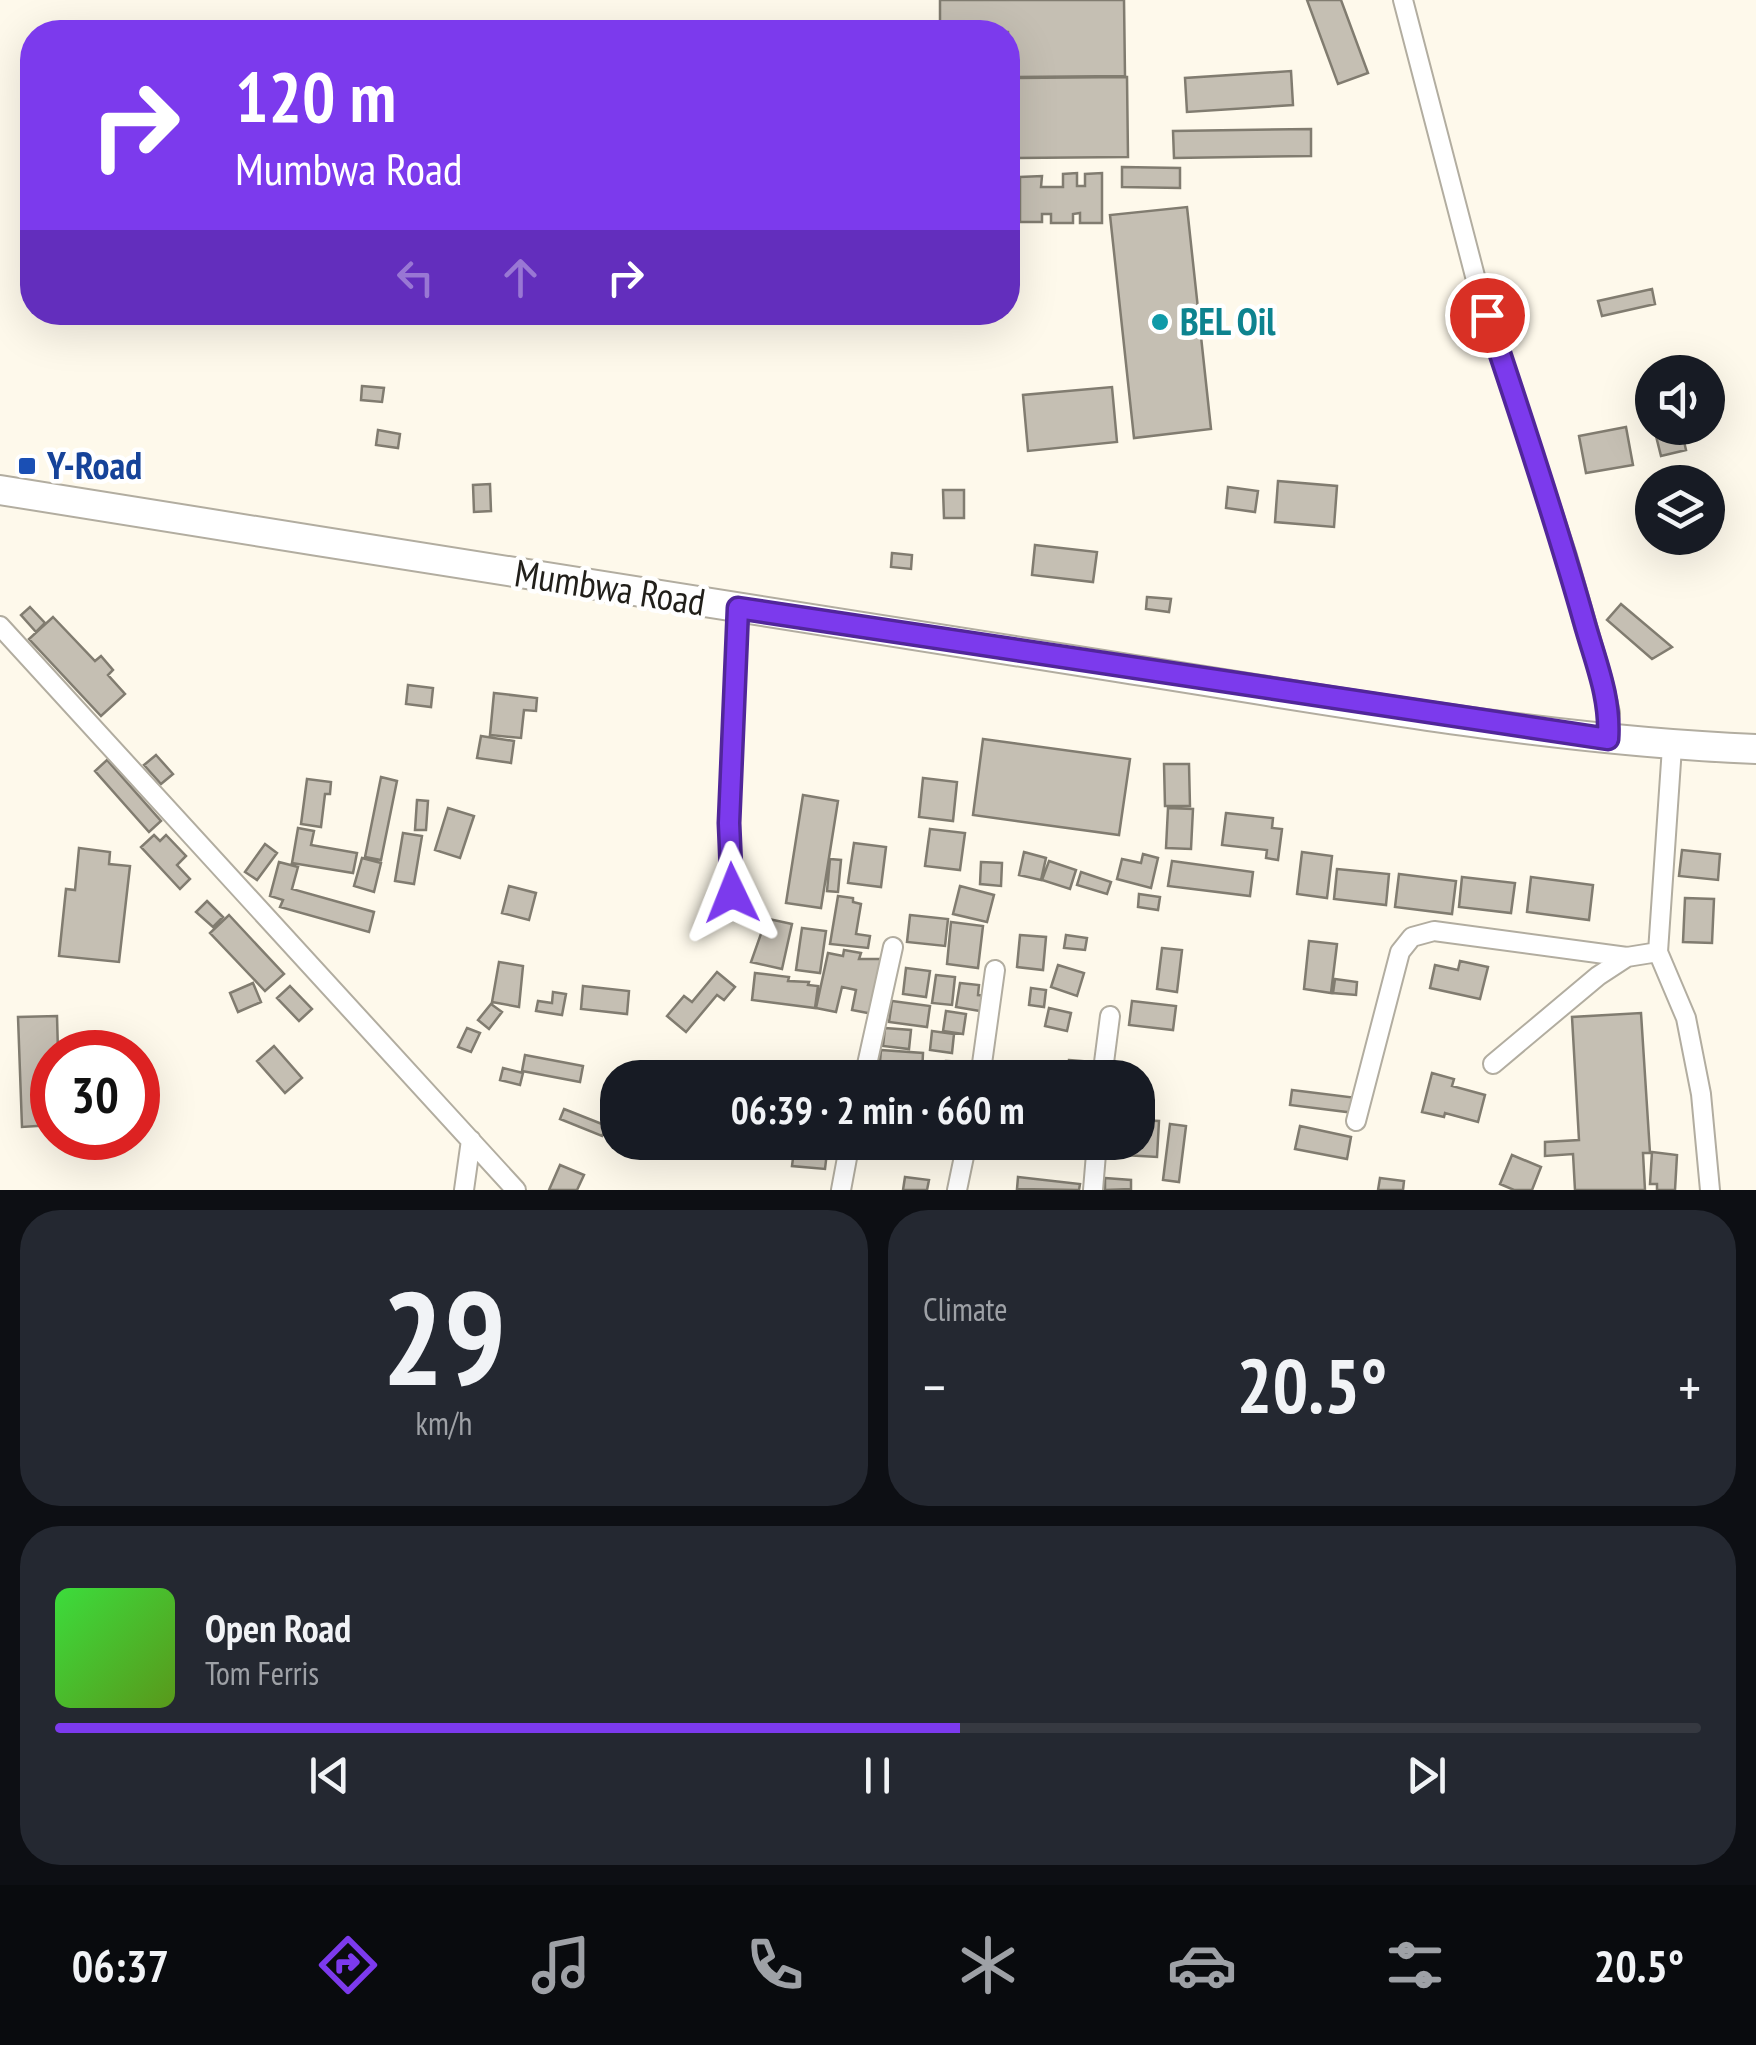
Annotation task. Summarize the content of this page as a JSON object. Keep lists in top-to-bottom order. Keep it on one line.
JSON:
{"streets":{"main road":["Mumbwa Road"]},"places":{"other":["BEL Oil"],"transit":["Y-Road"]},"page":{"turn":["120 m","Mumbwa Road"],"limit":"30","trip":"06:39 · 2 min · 660 m","tile":[["29","km/h"],"Climate"],"heat":["−","20.5°","+"],"song":["Open Road","Tom Ferris"],"tabs":["06:37","20.5°"]}}
